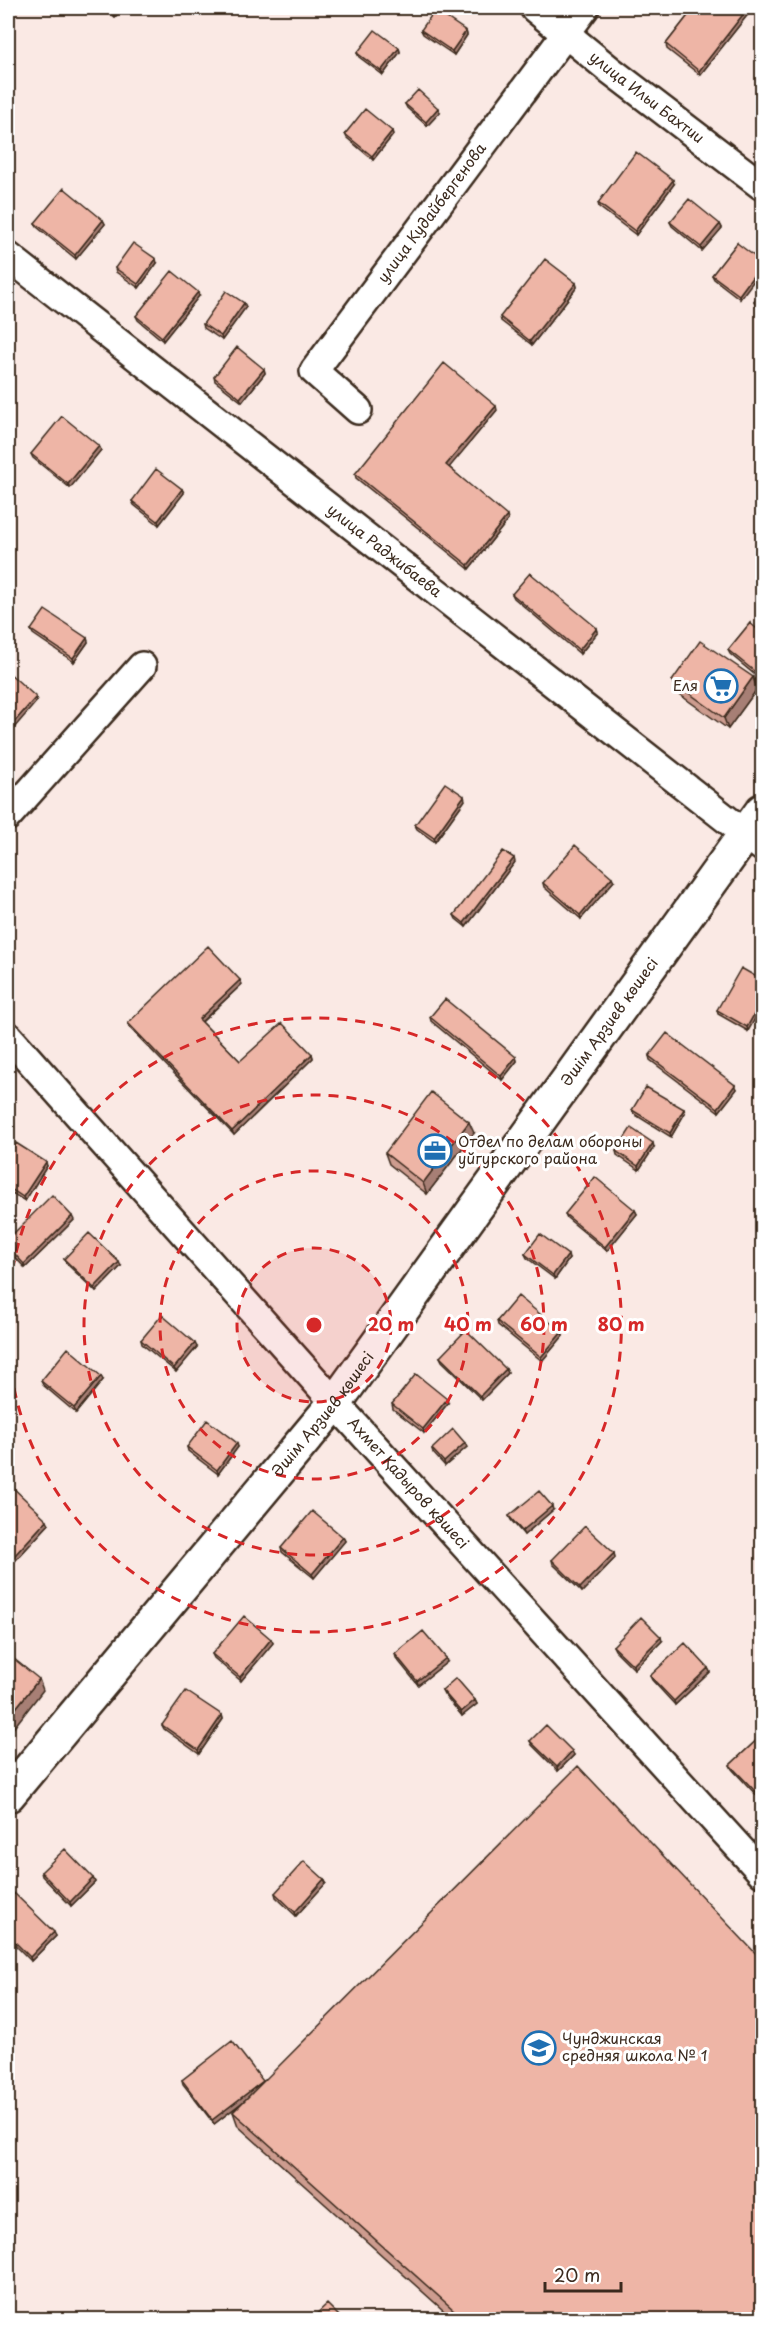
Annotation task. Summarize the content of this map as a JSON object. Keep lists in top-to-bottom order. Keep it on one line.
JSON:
{"streets":{"street":["улица Ильи Бахтии","улица Кудайбергенова","улица Раджибаева","Әшім Арзиев көшесі","Ахмет Қадыров көшесі"]},"crossings":[["улица Ильи Бахтии","улица Кудайбергенова"],["улица Раджибаева","Әшім Арзиев көшесі"],["Әшім Арзиев көшесі","Ахмет Қадыров көшесі"]],"places":{"supermarket":["Еля"],"office":["Отдел по делам обороны уйгурского района"],"school or university":["Чунджинская средняя школа № 1"]},"scale_bar":"20 m","rings":["20 m","40 m","60 m","80 m"]}
